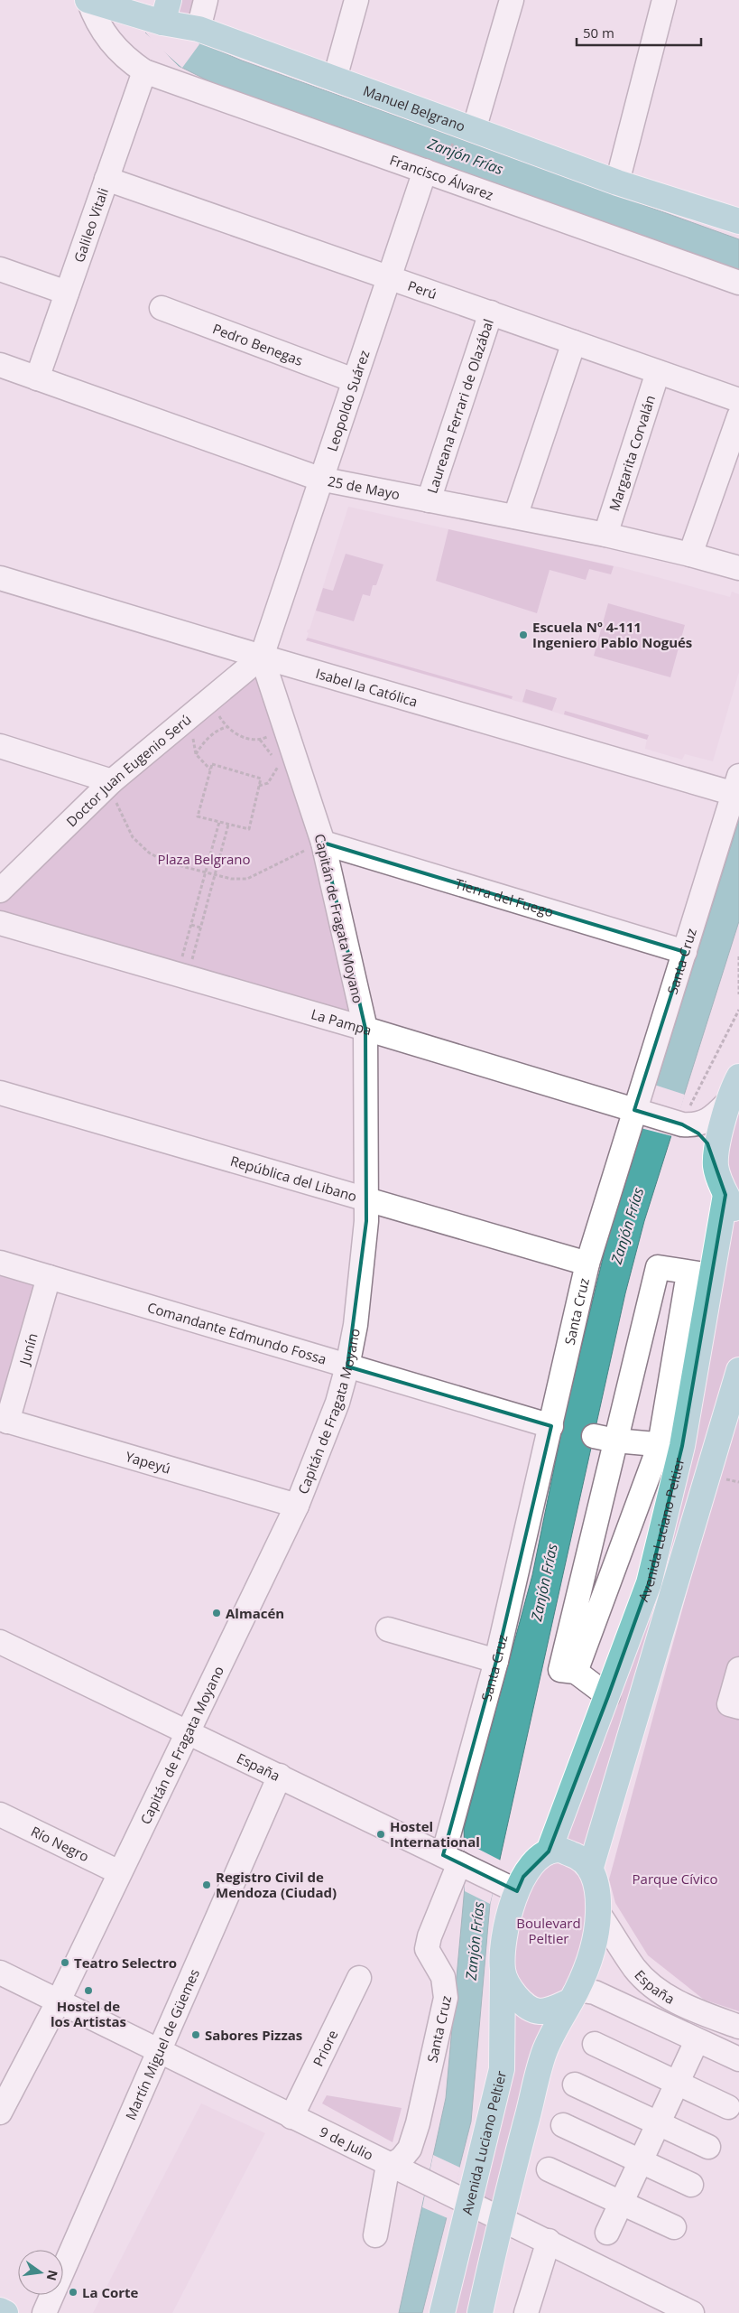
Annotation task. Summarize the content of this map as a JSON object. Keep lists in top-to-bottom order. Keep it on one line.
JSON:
{"streets":{"main road":["Manuel Belgrano","Avenida Luciano Peltier"],"street":["Francisco Álvarez","Galileo Vitali","Perú","Pedro Benegas","Leopoldo Suárez","Laureana Ferrari de Olazábal","Margarita Corvalán","25 de Mayo","Isabel la Católica","Doctor Juan Eugenio Serú","Tierra del Fuego","Capitán de Fragata Moyano","Santa Cruz","La Pampa","República del Libano","Comandante Edmundo Fossa","Junín","Yapeyú","España","Río Negro","Martín Miguel de Güemes","Priore","9 de Julio"]},"crossings":[["Manuel Belgrano","Francisco Álvarez"],["Manuel Belgrano","Galileo Vitali"],["Francisco Álvarez","Galileo Vitali"],["Francisco Álvarez","Leopoldo Suárez"],["Galileo Vitali","Perú"],["Galileo Vitali","25 de Mayo"],["Perú","Leopoldo Suárez"],["Perú","Laureana Ferrari de Olazábal"],["Perú","Margarita Corvalán"],["Pedro Benegas","Leopoldo Suárez"],["Leopoldo Suárez","25 de Mayo"],["Leopoldo Suárez","Isabel la Católica"],["Leopoldo Suárez","Doctor Juan Eugenio Serú"],["Leopoldo Suárez","Capitán de Fragata Moyano"],["Laureana Ferrari de Olazábal","25 de Mayo"],["Margarita Corvalán","25 de Mayo"],["Isabel la Católica","Doctor Juan Eugenio Serú"],["Isabel la Católica","Capitán de Fragata Moyano"],["Isabel la Católica","Santa Cruz"],["Doctor Juan Eugenio Serú","Capitán de Fragata Moyano"],["Tierra del Fuego","Capitán de Fragata Moyano"],["Tierra del Fuego","Santa Cruz"],["Capitán de Fragata Moyano","La Pampa"],["Capitán de Fragata Moyano","República del Libano"],["Capitán de Fragata Moyano","Comandante Edmundo Fossa"],["Capitán de Fragata Moyano","Yapeyú"],["Capitán de Fragata Moyano","España"],["Capitán de Fragata Moyano","Río Negro"],["Capitán de Fragata Moyano","9 de Julio"],["Santa Cruz","La Pampa"],["Santa Cruz","República del Libano"],["Santa Cruz","Comandante Edmundo Fossa"],["Santa Cruz","España"],["Santa Cruz","9 de Julio"],["Comandante Edmundo Fossa","Junín"],["Junín","Yapeyú"],["Avenida Luciano Peltier","España"],["Avenida Luciano Peltier","9 de Julio"],["España","Martín Miguel de Güemes"],["Martín Miguel de Güemes","9 de Julio"],["Priore","9 de Julio"]],"water":["Zanjón Frías"],"parks":["Plaza Belgrano","Parque Cívico","Boulevard Peltier"],"places":["Escuela Nº 4-111 Ingeniero Pablo Nogués","Almacén","Hostel International","Registro Civil de Mendoza (Ciudad)","Teatro Selectro","Hostel de los Artistas","Sabores Pizzas","La Corte"],"scale_bar":"50 m","north":"right"}
